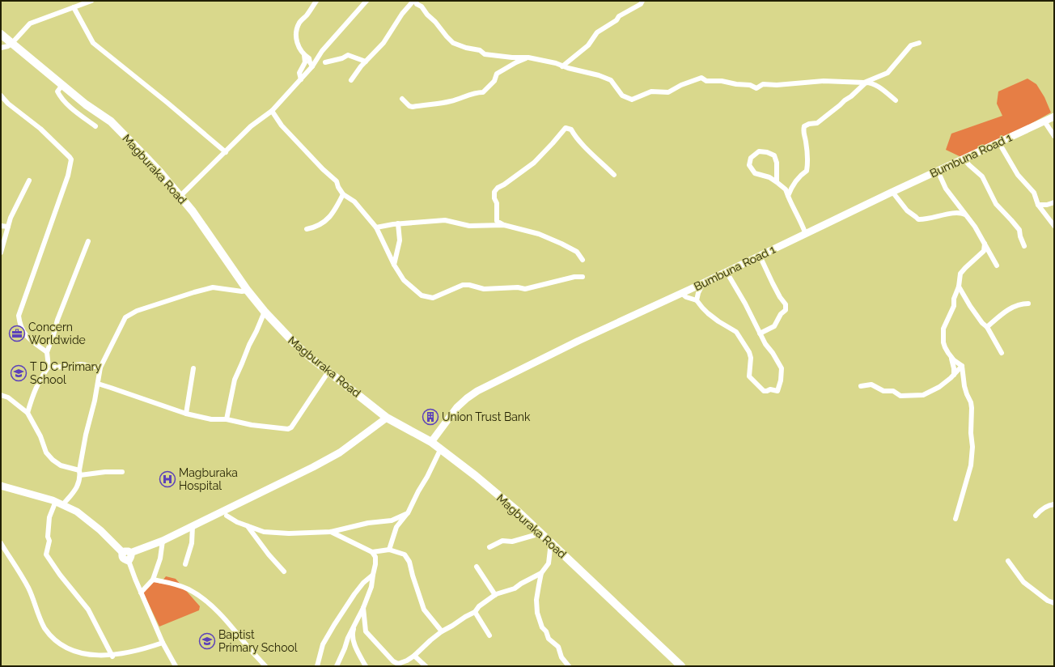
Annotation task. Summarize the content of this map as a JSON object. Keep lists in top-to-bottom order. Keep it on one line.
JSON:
{"streets":{"main road":["Bumbuna Road 1","Magburaka Road"]},"crossings":[["Bumbuna Road 1","Magburaka Road"]],"places":{"office":["Concern Worldwide"],"school or university":["T D C Primary School","Baptist Primary School"],"building":["Union Trust Bank"],"hospital":["Magburaka Hospital"]}}
